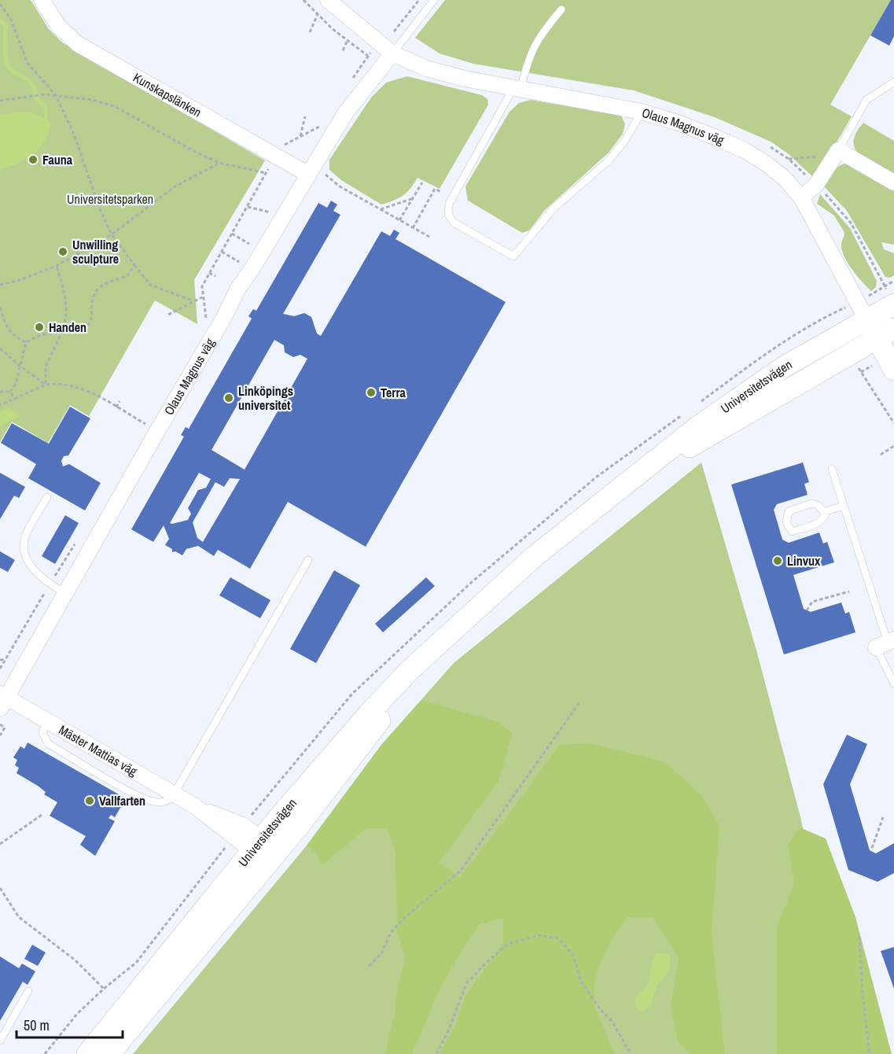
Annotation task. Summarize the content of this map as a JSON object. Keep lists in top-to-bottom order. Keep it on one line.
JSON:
{"streets":{"main road":["Olaus Magnus väg","Universitetsvägen"],"street":["Kunskapslänken","Mäster Mattias väg"]},"crossings":[["Kunskapslänken","Olaus Magnus väg"],["Olaus Magnus väg","Universitetsvägen"],["Olaus Magnus väg","Mäster Mattias väg"],["Universitetsvägen","Mäster Mattias väg"]],"parks":["Universitetsparken"],"places":["Fauna","Unwilling sculpture","Handen","Terra","Linköpings universitet","Linvux","Vallfarten"],"scale_bar":"50 m"}
